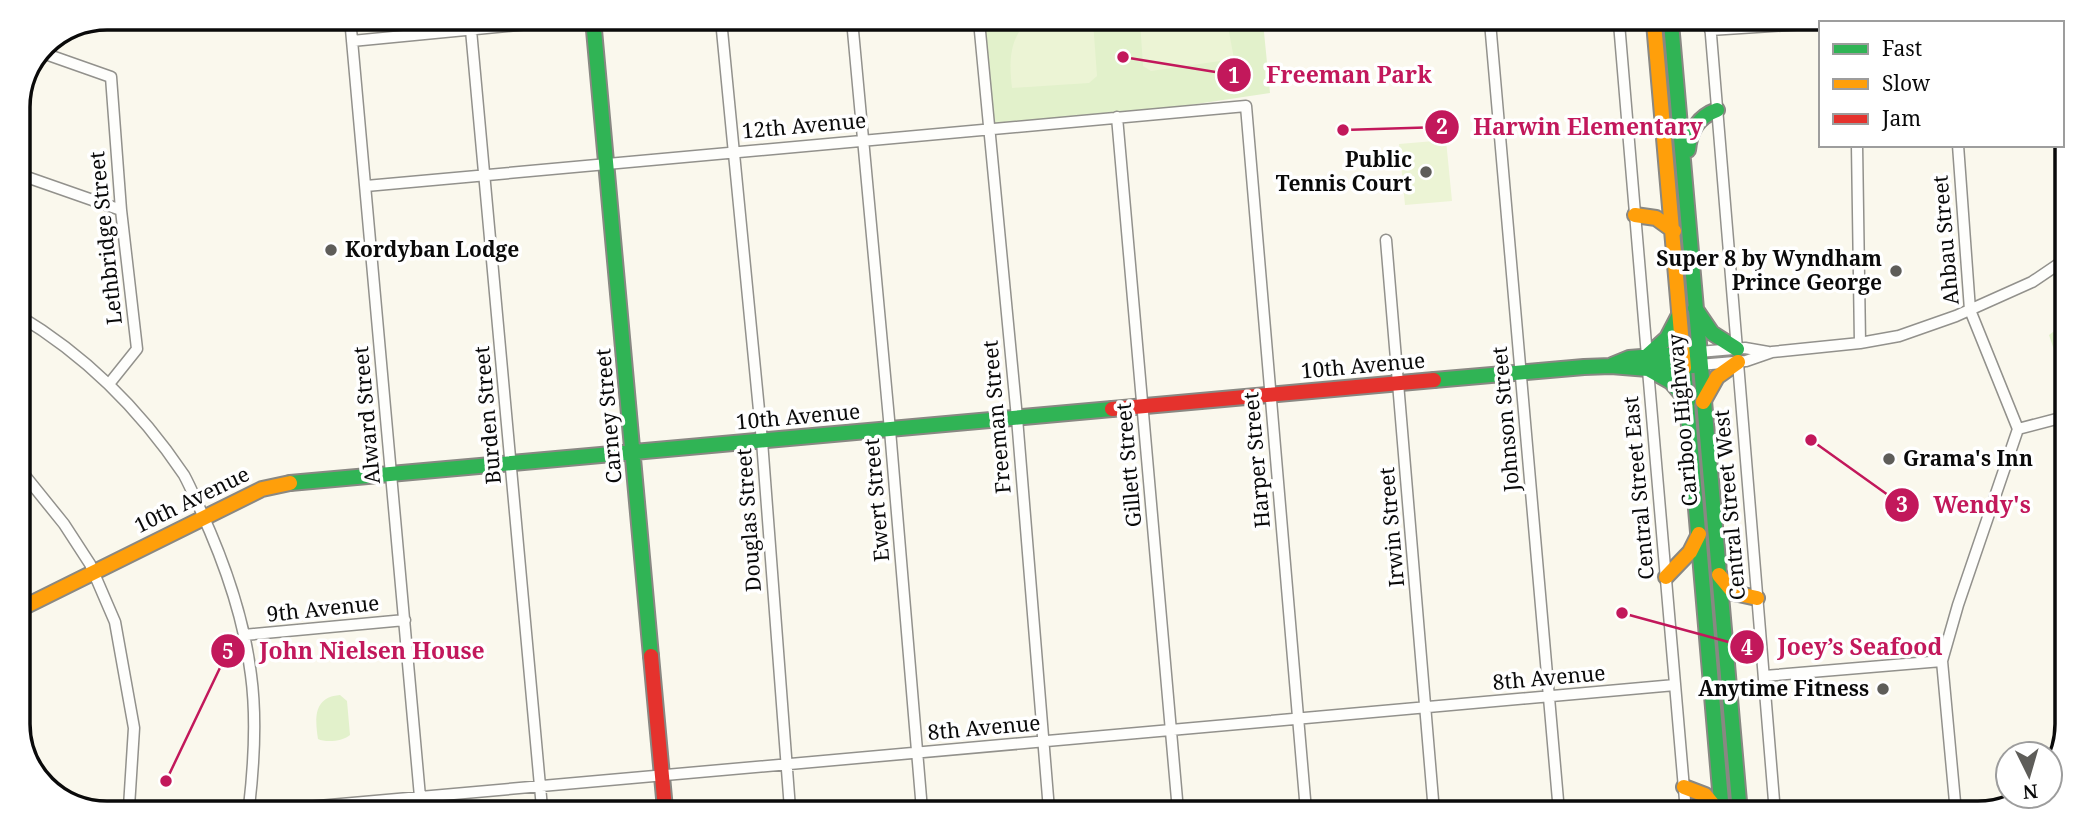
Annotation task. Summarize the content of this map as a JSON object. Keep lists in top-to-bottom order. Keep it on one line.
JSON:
{"streets":{"main road":["10th Avenue","Carney Street","Cariboo Highway"],"street":["12th Avenue","Lethbridge Street","Ahbau Street","Alward Street","Burden Street","Freeman Street","Johnson Street","Harper Street","Gillett Street","Central Street East","Ewert Street","Central Street West","Douglas Street","Irwin Street","9th Avenue","8th Avenue"]},"crossings":[["12th Avenue","Alward Street"],["12th Avenue","Burden Street"],["12th Avenue","Carney Street"],["12th Avenue","Freeman Street"],["12th Avenue","Harper Street"],["12th Avenue","Gillett Street"],["12th Avenue","Ewert Street"],["12th Avenue","Douglas Street"],["Ahbau Street","10th Avenue"],["10th Avenue","Alward Street"],["10th Avenue","Burden Street"],["10th Avenue","Carney Street"],["10th Avenue","Freeman Street"],["10th Avenue","Johnson Street"],["10th Avenue","Cariboo Highway"],["10th Avenue","Harper Street"],["10th Avenue","Gillett Street"],["10th Avenue","Central Street East"],["10th Avenue","Ewert Street"],["10th Avenue","Central Street West"],["10th Avenue","Douglas Street"],["10th Avenue","Irwin Street"],["Alward Street","9th Avenue"],["Alward Street","8th Avenue"],["Burden Street","8th Avenue"],["Carney Street","8th Avenue"],["Freeman Street","8th Avenue"],["Johnson Street","8th Avenue"],["Harper Street","8th Avenue"],["Gillett Street","8th Avenue"],["Central Street East","8th Avenue"],["Ewert Street","8th Avenue"],["Douglas Street","8th Avenue"],["Irwin Street","8th Avenue"]],"places":["Freeman Park","Harwin Elementary","Public Tennis Court","Kordyban Lodge","Super 8 by Wyndham Prince George","Wendy's","Grama's Inn","Joey’s Seafood","Anytime Fitness","John Nielsen House"],"legend":["Fast","Slow","Jam"],"north":"bottom"}
